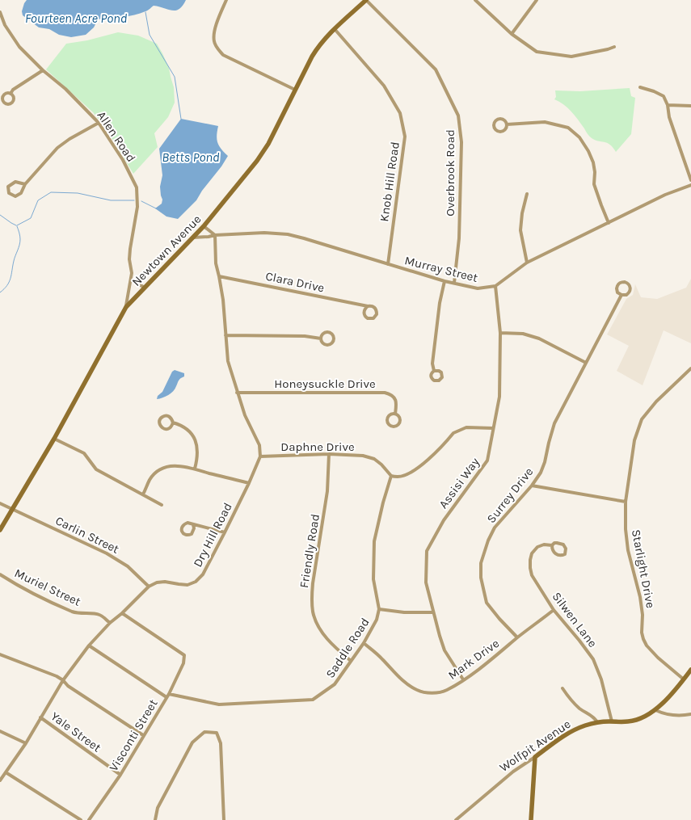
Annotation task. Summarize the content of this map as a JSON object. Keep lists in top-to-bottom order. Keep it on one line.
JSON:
{"streets":{"main road":["Newtown Avenue","Wolfpit Avenue"],"street":["Allen Road","Overbrook Road","Knob Hill Road","Murray Street","Clara Drive","Honeysuckle Drive","Daphne Drive","Assisi Way","Surrey Drive","Carlin Street","Dry Hill Road","Friendly Road","Starlight Drive","Muriel Street","Silwen Lane","Saddle Road","Mark Drive","Yale Street","Visconti Street"]},"crossings":[["Allen Road","Newtown Avenue"],["Overbrook Road","Newtown Avenue"],["Overbrook Road","Murray Street"],["Knob Hill Road","Newtown Avenue"],["Knob Hill Road","Murray Street"],["Newtown Avenue","Murray Street"],["Newtown Avenue","Carlin Street"],["Murray Street","Assisi Way"],["Daphne Drive","Dry Hill Road"],["Daphne Drive","Friendly Road"],["Daphne Drive","Saddle Road"],["Assisi Way","Mark Drive"],["Surrey Drive","Mark Drive"],["Carlin Street","Dry Hill Road"],["Friendly Road","Saddle Road"],["Starlight Drive","Wolfpit Avenue"],["Silwen Lane","Mark Drive"],["Silwen Lane","Wolfpit Avenue"],["Saddle Road","Mark Drive"],["Saddle Road","Visconti Street"],["Yale Street","Visconti Street"]],"water":["Fourteen Acre Pond","Betts Pond"]}
